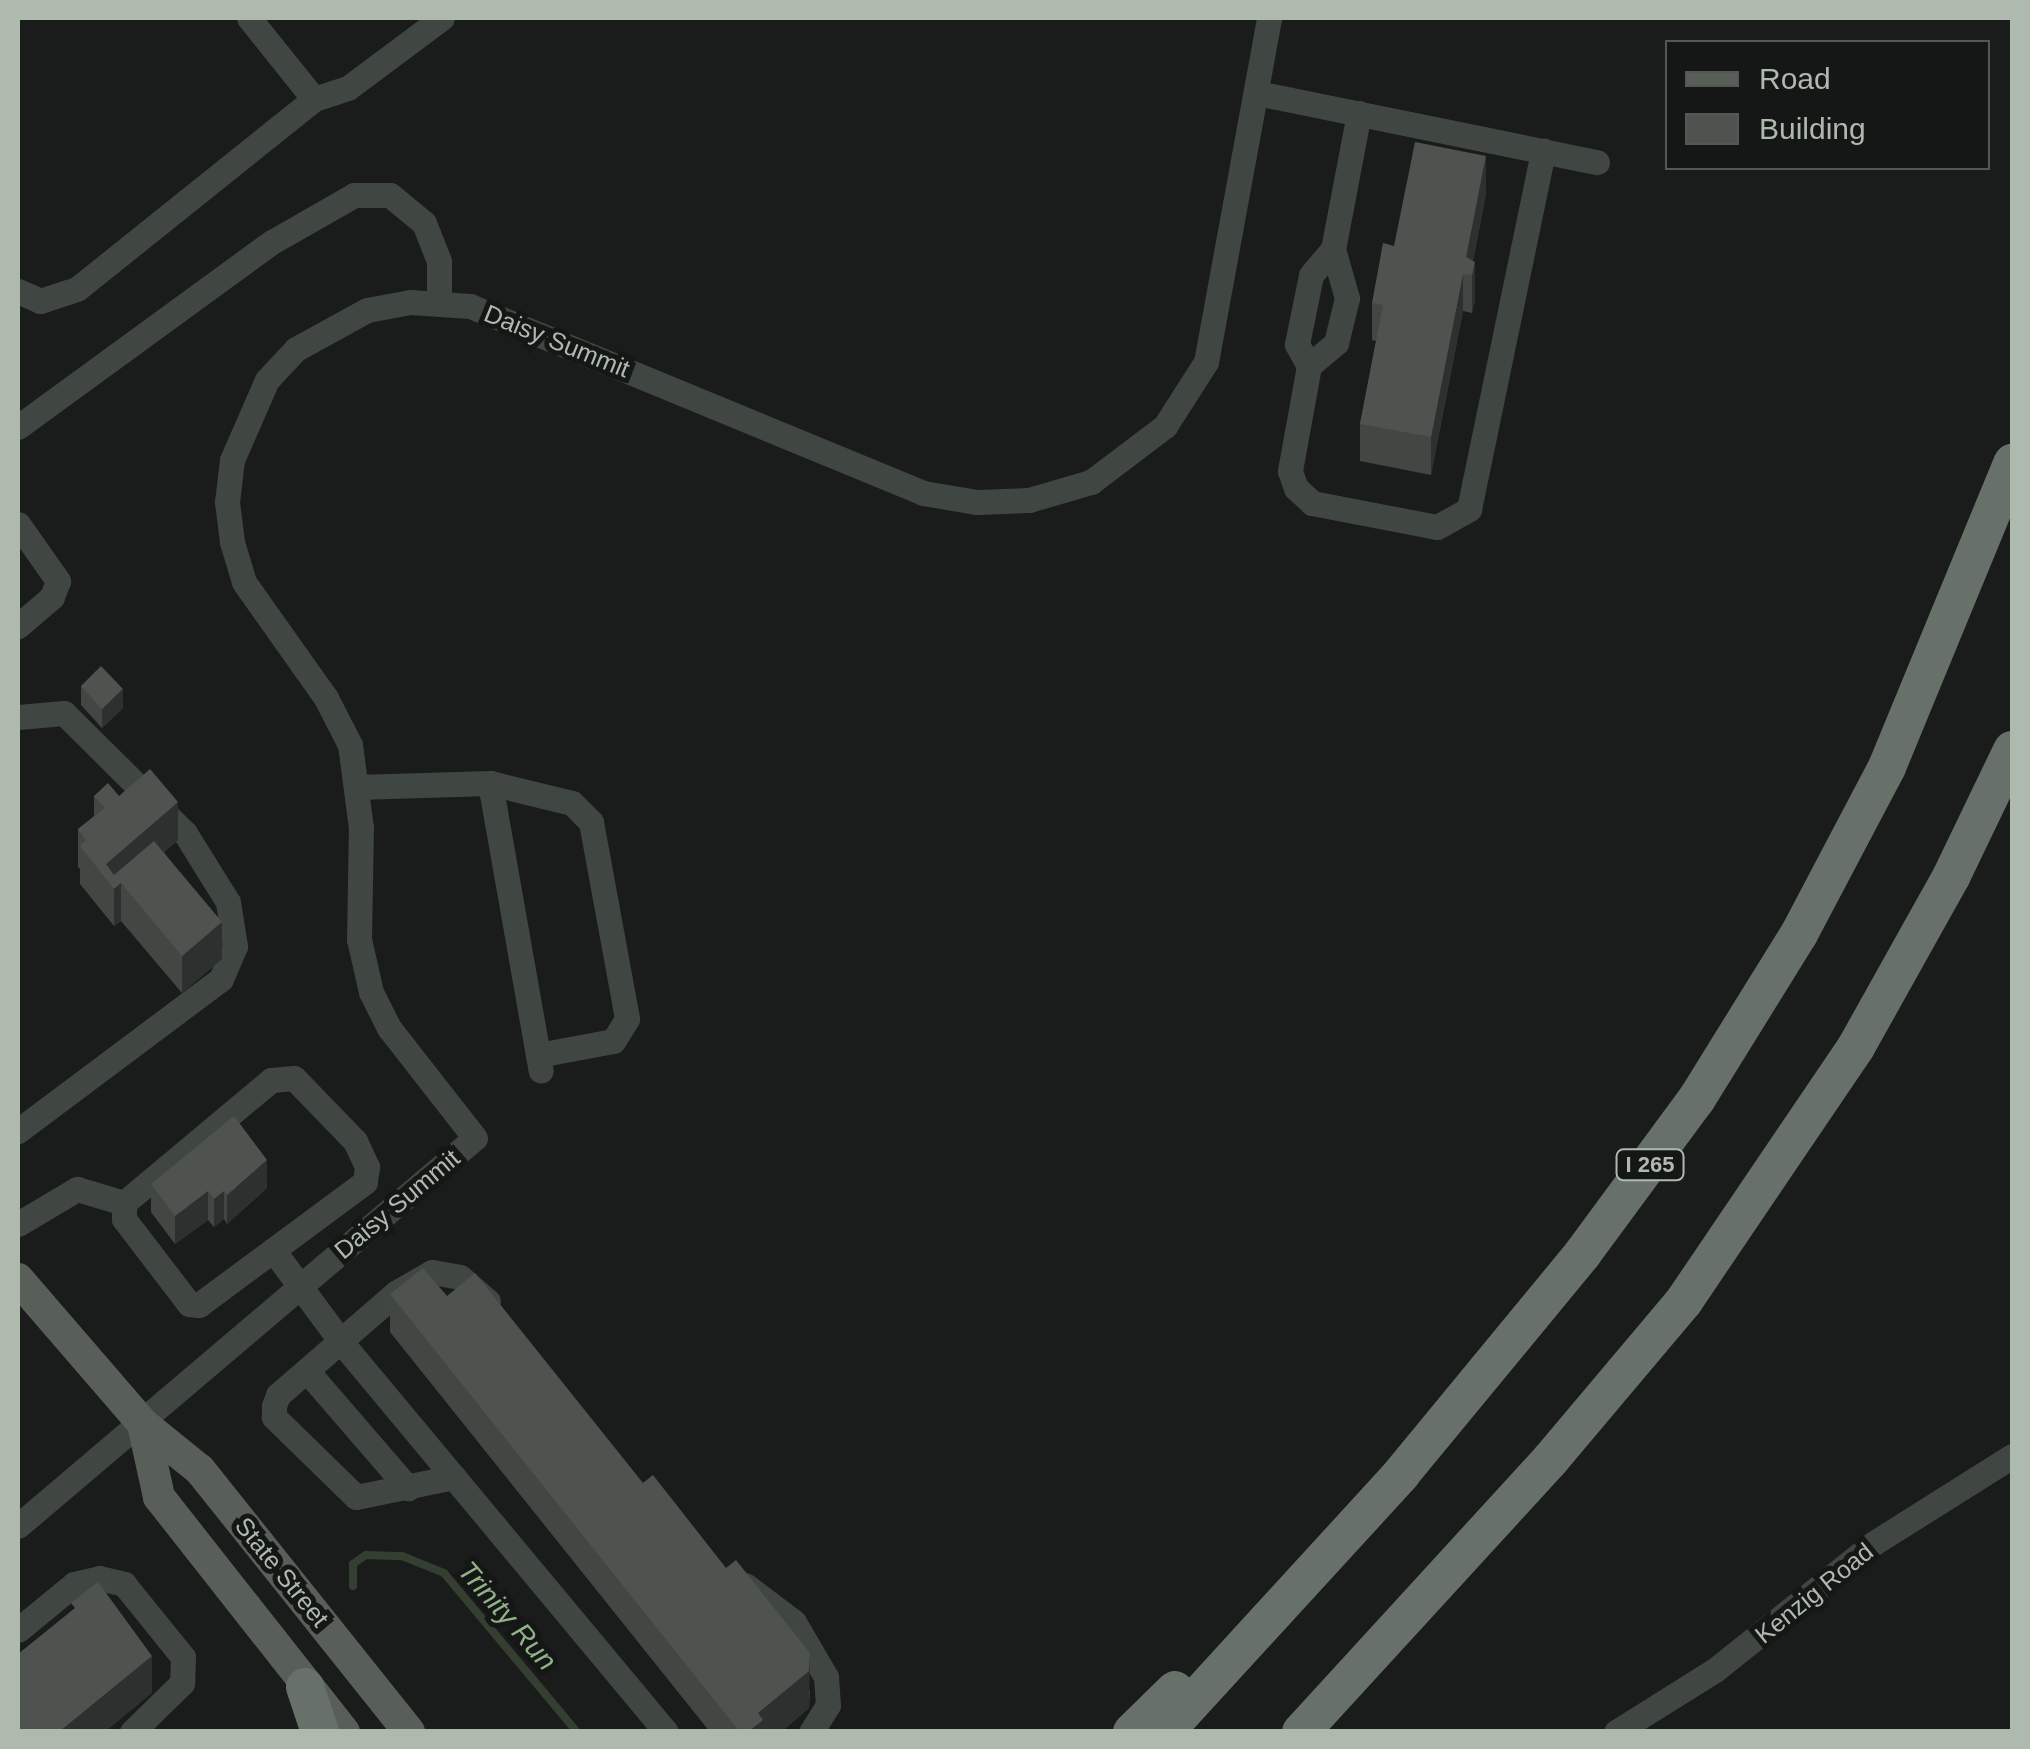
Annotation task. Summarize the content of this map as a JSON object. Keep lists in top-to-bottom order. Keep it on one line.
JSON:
{"streets":{"highway":["I 265"],"main road":["State Street"],"street":["Daisy Summit","Kenzig Road"]},"water":["Trinity Run"],"legend":["Road","Building"]}
